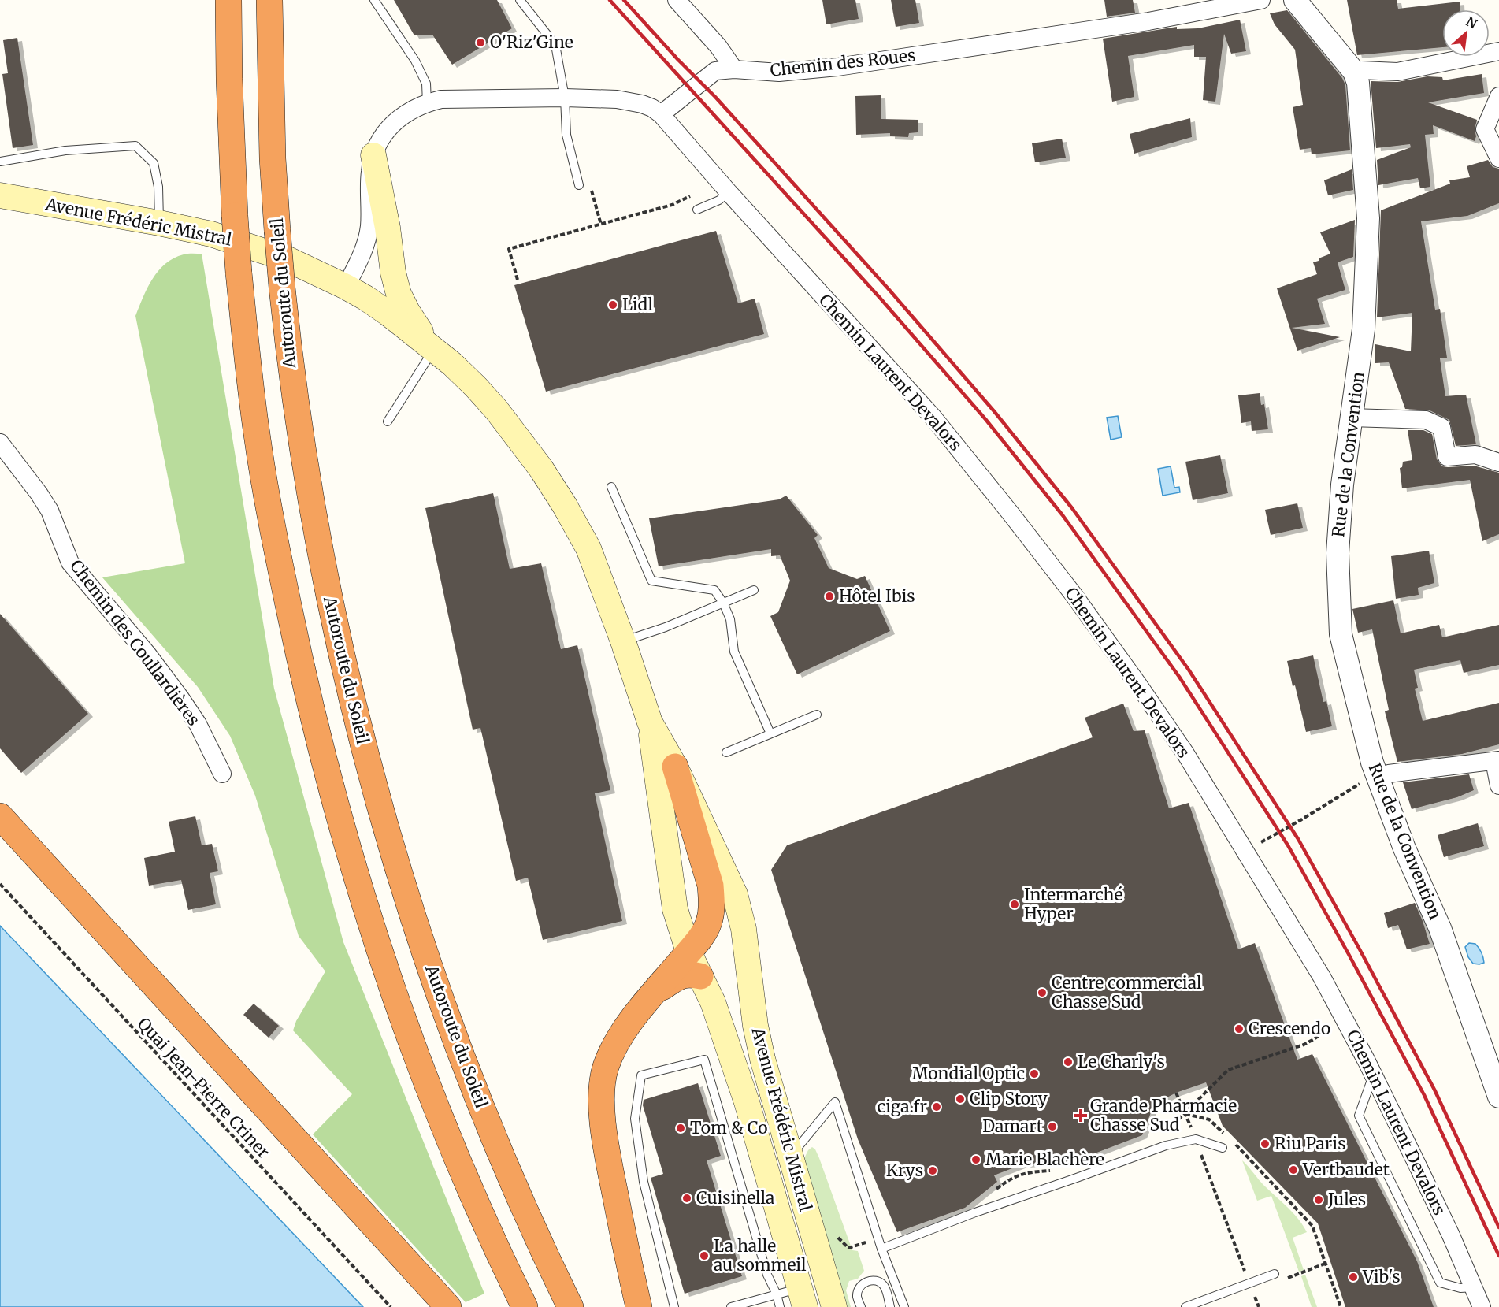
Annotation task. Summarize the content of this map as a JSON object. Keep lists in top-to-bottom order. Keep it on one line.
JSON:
{"streets":{"highway":["Autoroute du Soleil"],"main road":["Avenue Frédéric Mistral"],"street":["Chemin des Roues","Chemin Laurent Devalors","Rue de la Convention","Chemin des Coullardières"],"path":["Quai Jean-Pierre Criner"]},"crossings":[["Chemin des Roues","Chemin Laurent Devalors"]],"places":{"other":["O'Riz'Gine","Lidl","Hôtel Ibis","Intermarché Hyper","Centre commercial Chasse Sud","Crescendo","Le Charly's","Mondial Optic","Clip Story","ciga.fr","Damart","Tom & Co","Riu Paris","Marie Blachère","Vertbaudet","Krys","Cuisinella","Jules","La halle au sommeil","Vib's"],"health":["Grande Pharmacie Chasse Sud"]},"north":"top right"}
